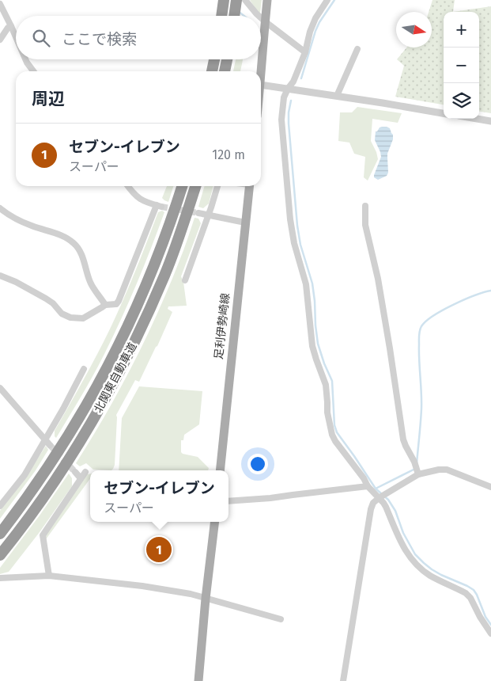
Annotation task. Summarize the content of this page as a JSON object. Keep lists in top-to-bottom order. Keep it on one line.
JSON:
{"streets":{"highway":["北関東自動車道"],"main road":["足利伊勢崎線"]},"north":"right","page":{"map_buttons":["+","−"],"search":"ここで検索","heading":"周辺","list":[{"mark":"1","name":"セブン-イレブン","note":"スーパー","value":"120 m"}],"popup":["セブン-イレブン","スーパー"],"pins":"1"}}
